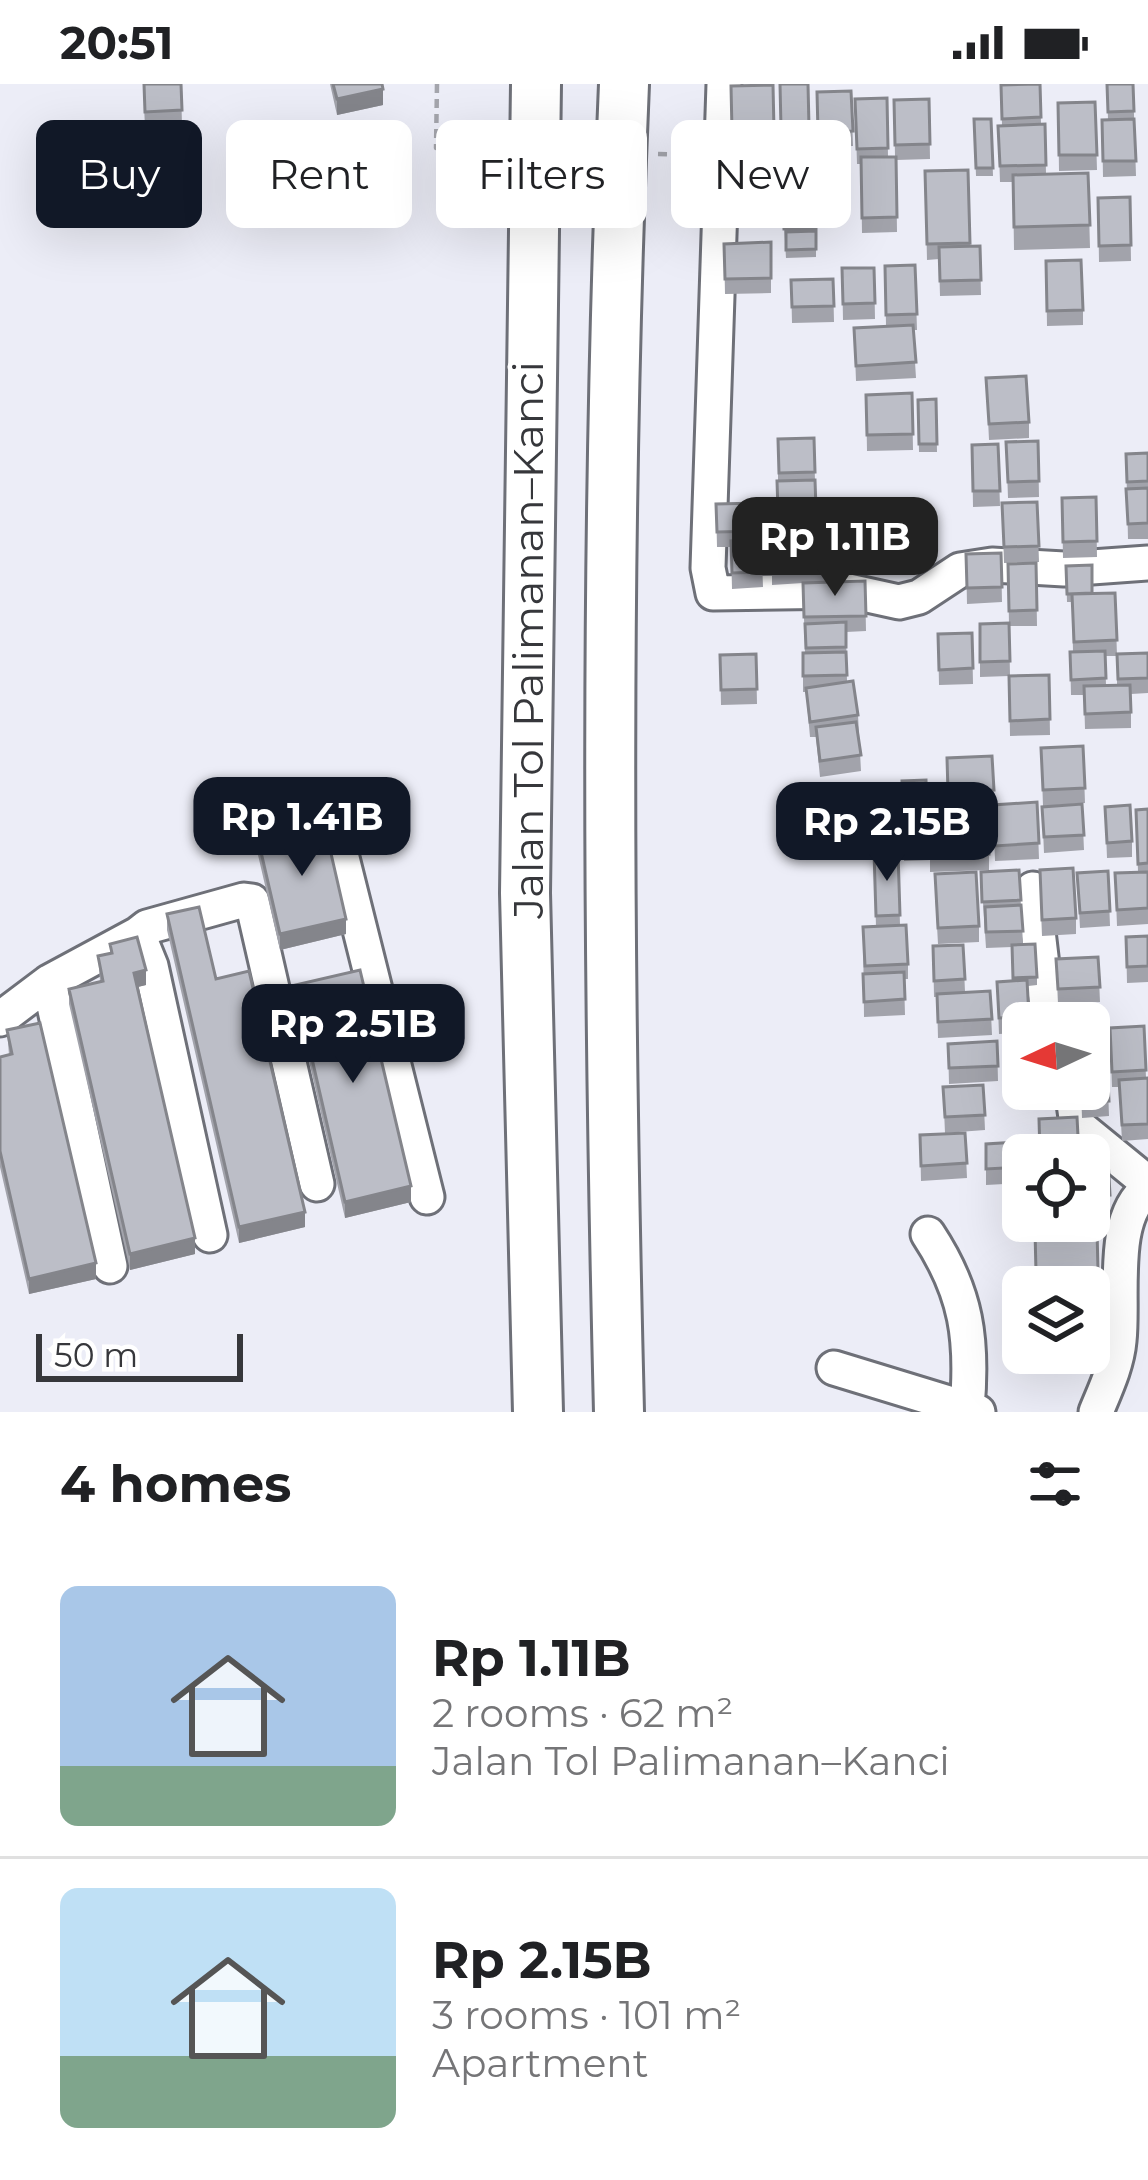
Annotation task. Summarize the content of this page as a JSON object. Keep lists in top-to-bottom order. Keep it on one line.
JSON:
{"streets":{"highway":["Jalan Tol Palimanan–Kanci"]},"scale_bar":"50 m","north":"left","page":{"status":"20:51","chip":["Buy","Rent","Filters","New"],"price":["Rp 1.11B","Rp 1.41B","Rp 2.15B","Rp 2.51B"],"scale":"50 m","heading":"4 homes","list":[{"name":"Rp 1.11B","note":"2 rooms · 62 m² · Jalan Tol Palimanan–Kanci"},{"name":"Rp 2.15B","note":"3 rooms · 101 m² · Apartment"}]}}
